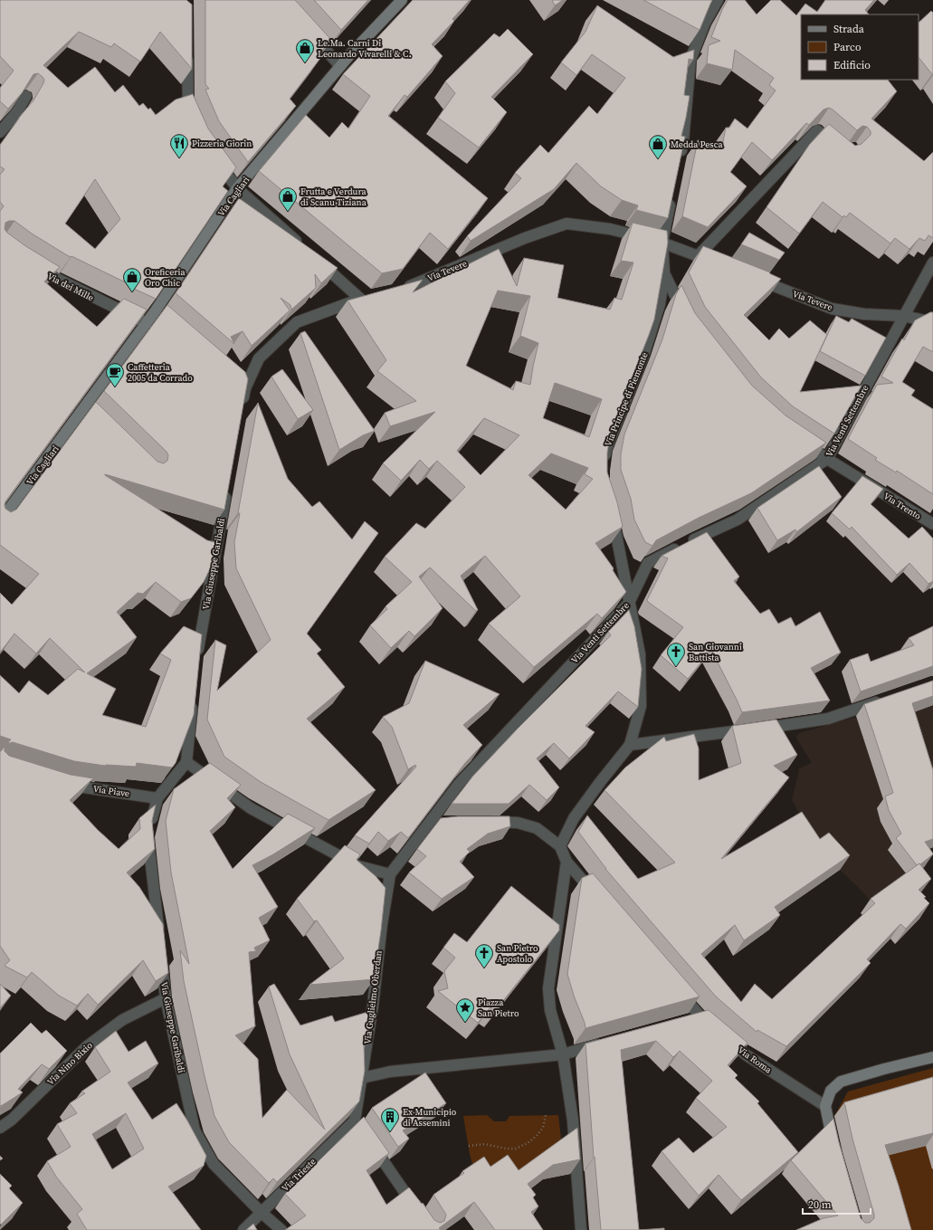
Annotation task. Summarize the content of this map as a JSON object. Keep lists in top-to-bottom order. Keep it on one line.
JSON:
{"streets":{"main road":["Via Cagliari"],"street":["Via Tevere","Via dei Mille","Via Principe di Piemonte","Via Venti Settembre","Via Trento","Via Giuseppe Garibaldi","Via Piave","Via Guglielmo Oberdan","Via Roma","Via Nino Bixio","Via Trieste"]},"crossings":[["Via Cagliari","Via dei Mille"],["Via Tevere","Via Principe di Piemonte"],["Via Tevere","Via Venti Settembre"],["Via Venti Settembre","Via Trento"],["Via Venti Settembre","Via Guglielmo Oberdan"],["Via Giuseppe Garibaldi","Via Nino Bixio"],["Via Giuseppe Garibaldi","Via Trieste"],["Via Guglielmo Oberdan","Via Trieste"]],"places":{"shop":["Le.Ma. Carni Di Leonardo Vivarelli & C.","Medda Pesca","Frutta e Verdura di Scanu Tiziana","Oreficeria Oro Chic"],"restaurant":["Pizzeria Giorin"],"cafe":["Caffetteria 2005 da Corrado"],"church":["San Giovanni Battista","San Pietro Apostolo"],"place":["Piazza San Pietro"],"building":["Ex Municipio di Assemini"]},"legend":["Strada","Parco","Edificio"],"scale_bar":"20 m"}
